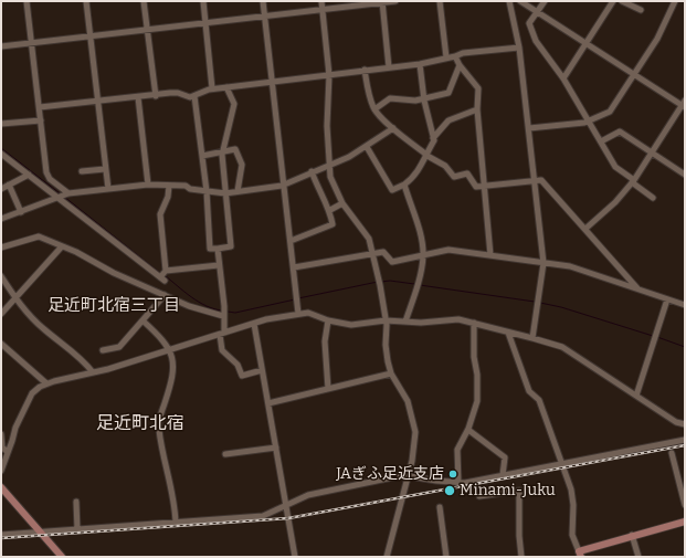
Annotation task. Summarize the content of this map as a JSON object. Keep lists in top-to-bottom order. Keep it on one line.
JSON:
{"districts":["足近町北宿三丁目","足近町北宿"],"places":["JAぎふ足近支店","Minami-Juku"]}
